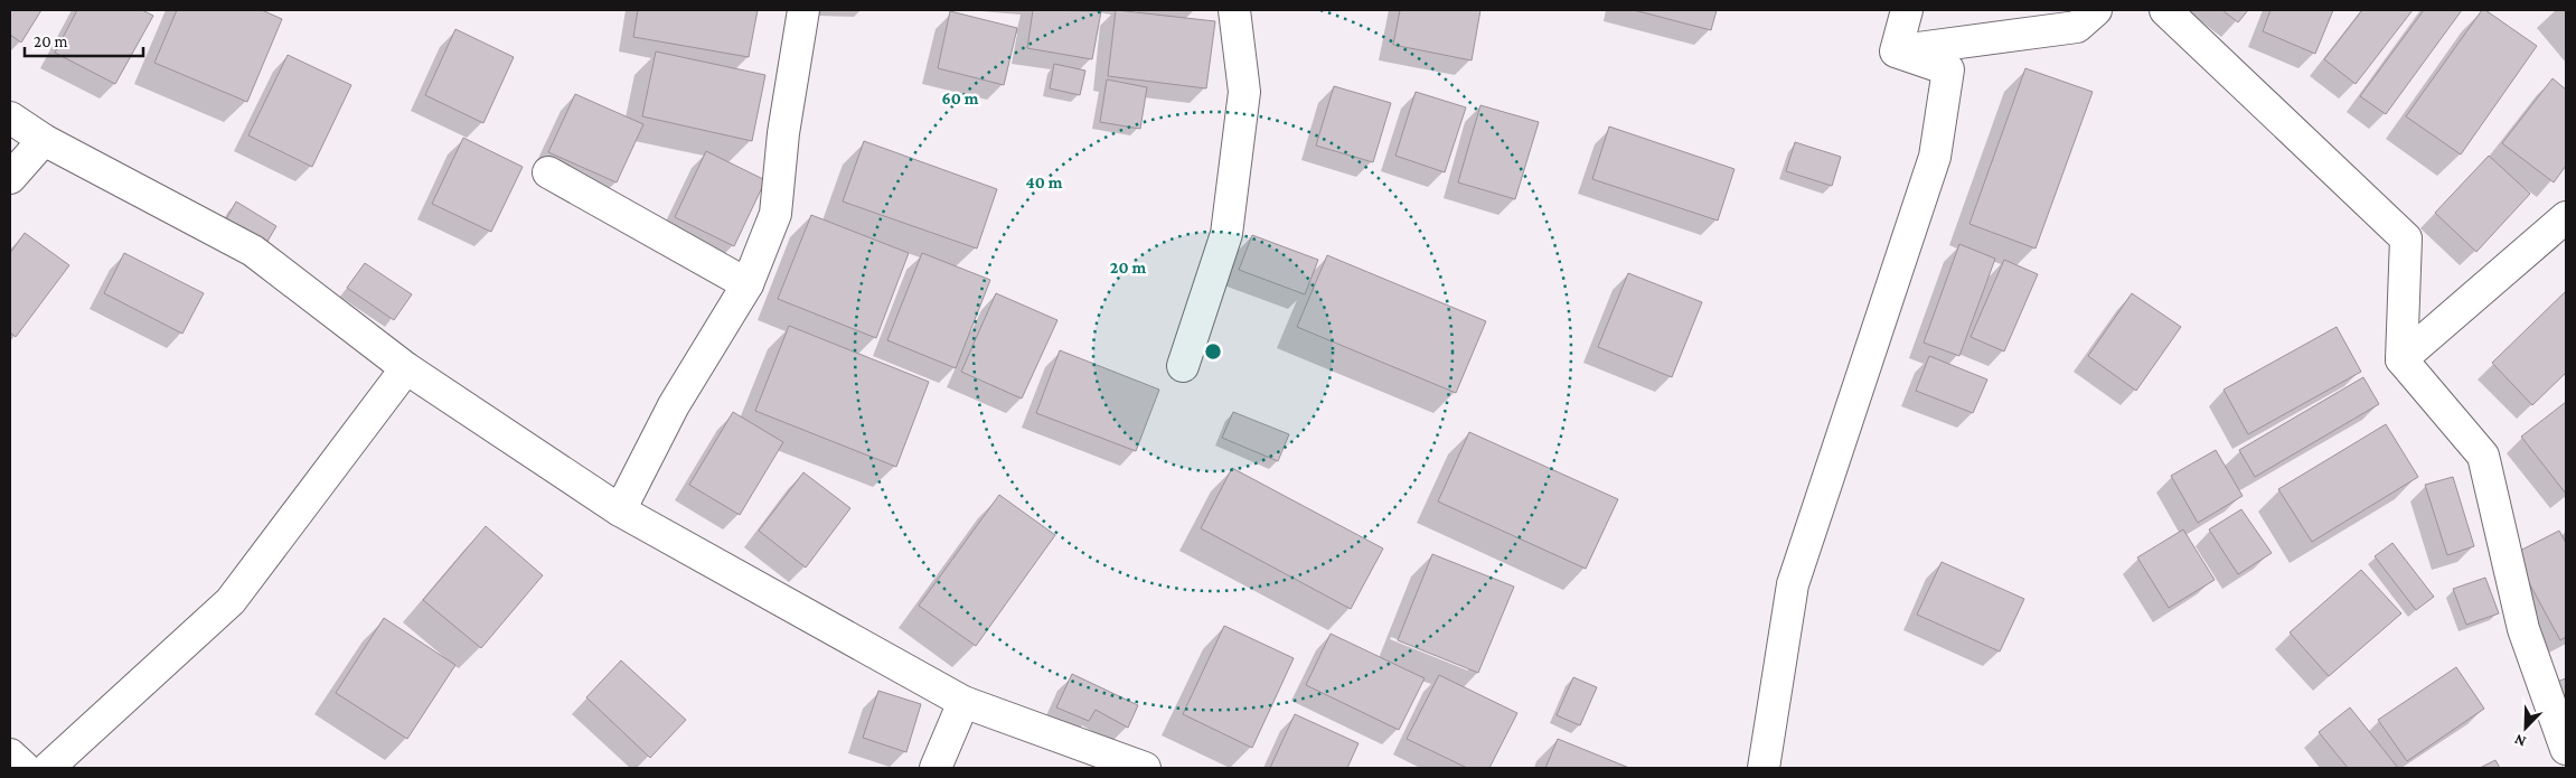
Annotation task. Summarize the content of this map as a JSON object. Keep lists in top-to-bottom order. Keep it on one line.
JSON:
{"scale_bar":"20 m","north":"bottom left","rings":["60 m","40 m","20 m"]}
